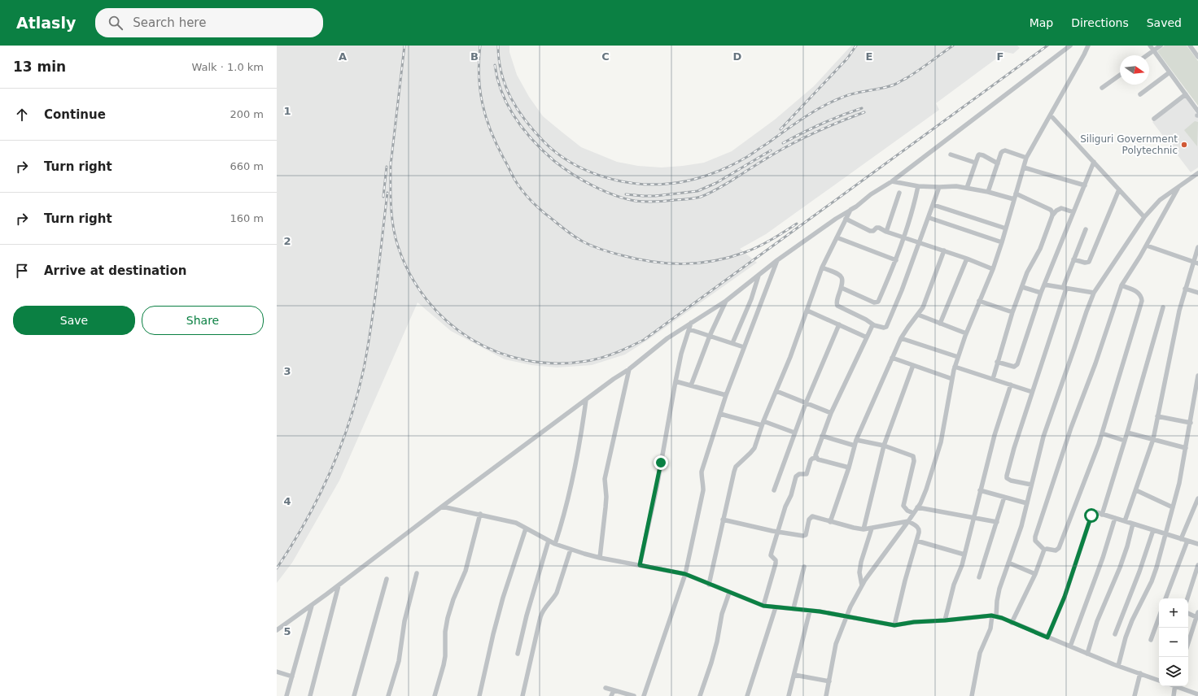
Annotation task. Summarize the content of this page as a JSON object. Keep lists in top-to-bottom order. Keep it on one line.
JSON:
{"places":["Siliguri Government Polytechnic"],"north":"right","page":{"header":"Atlasly","search":"Search here","nav":["Map","Directions","Saved"],"heading":["13 min","Walk · 1.0 km"],"list":[["Continue","200 m"],["Turn right","660 m"],["Turn right","160 m"],"Arrive at destination"],"buttons":["Save","Share"],"map_buttons":["+","−"]},"grid":{"columns":["A","B","C","D","E","F"],"rows":["1","2","3","4","5"]}}
